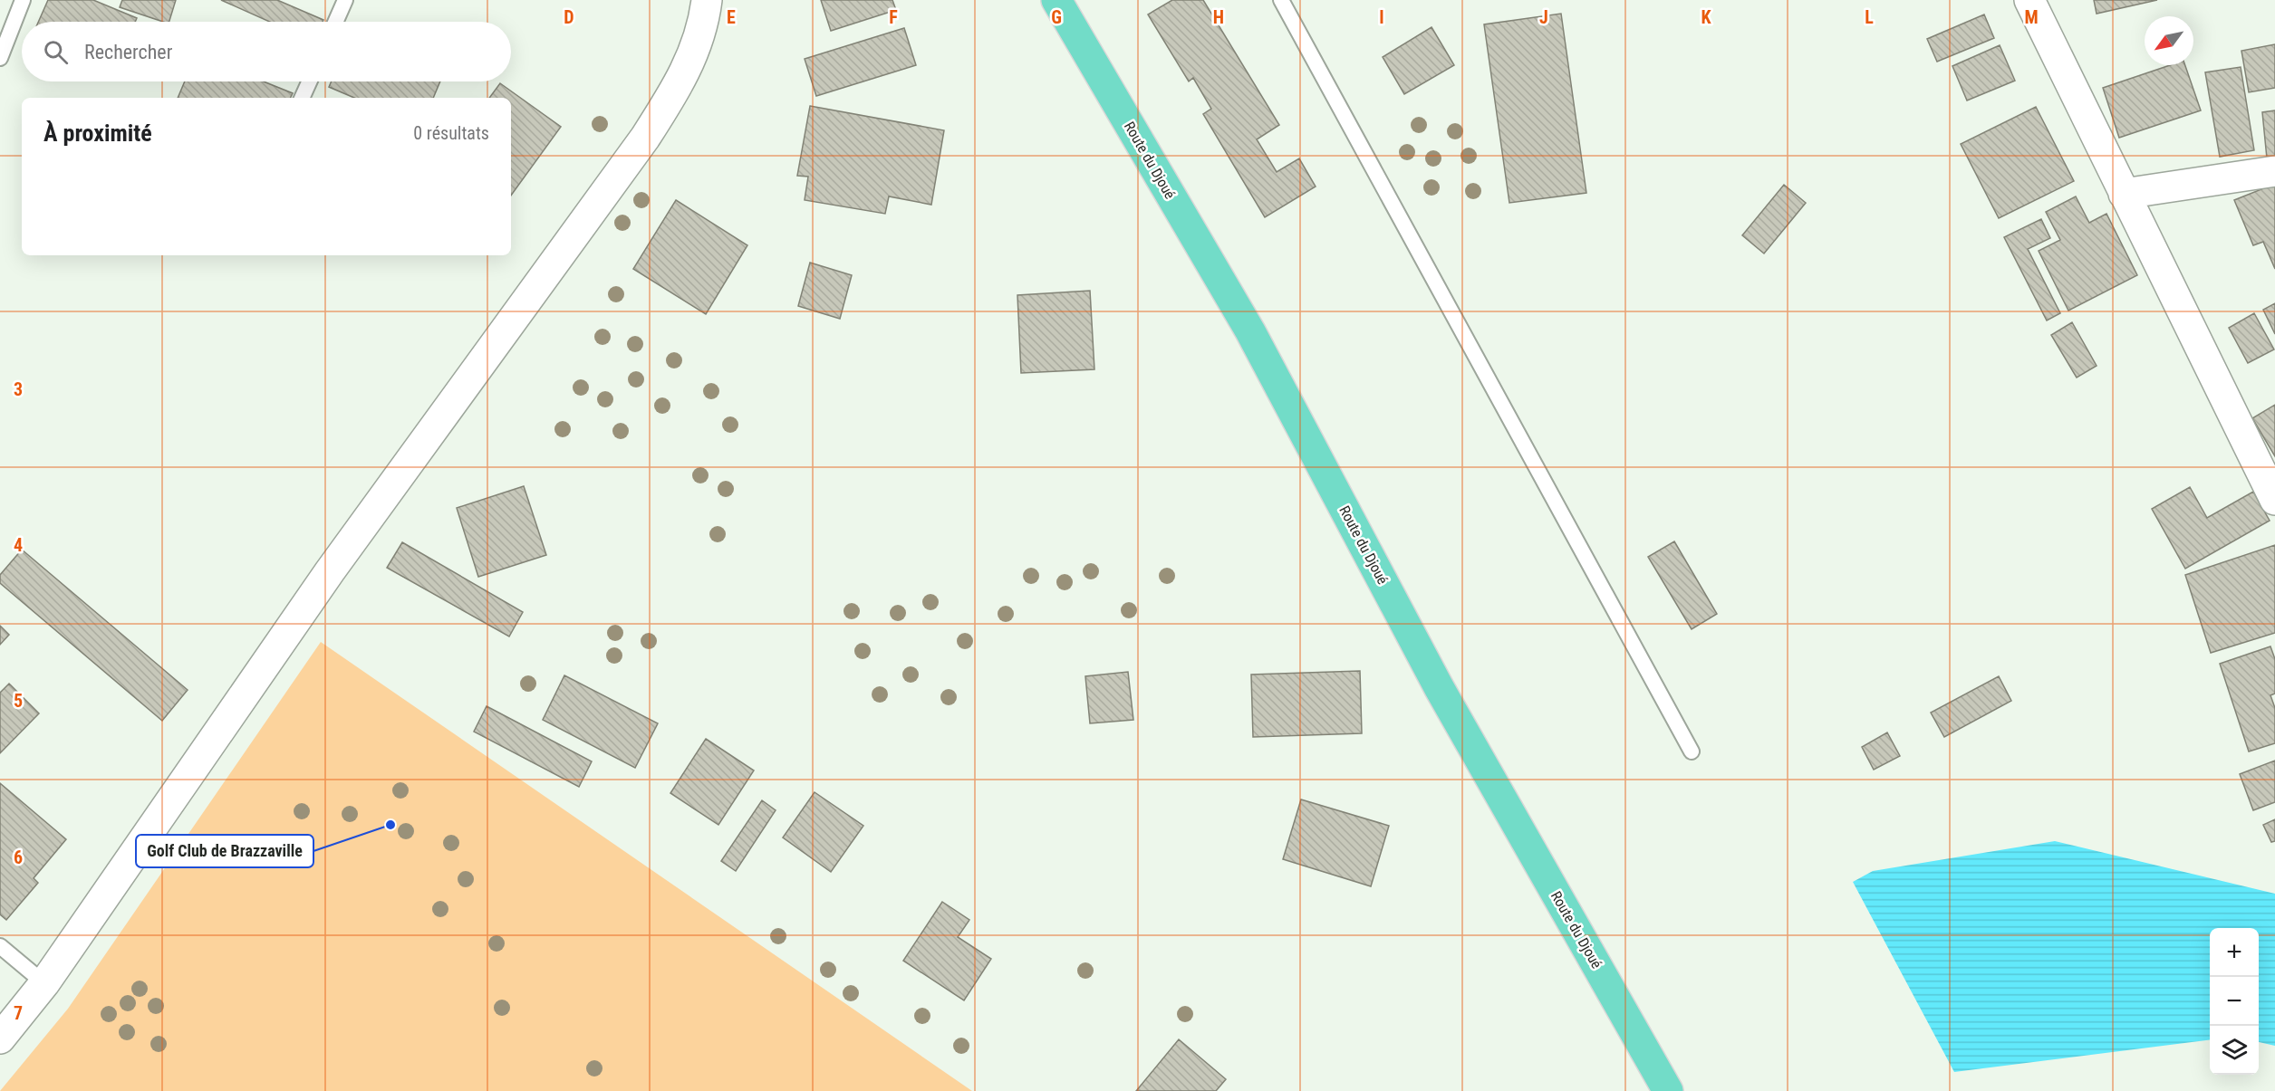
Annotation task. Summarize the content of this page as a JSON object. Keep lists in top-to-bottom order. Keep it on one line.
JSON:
{"streets":{"main road":["Route du Djoué"]},"places":["Golf Club de Brazzaville"],"north":"bottom left","page":{"search":"Rechercher","heading":["À proximité","0 résultats"],"map_buttons":["+","−"]},"grid":{"columns":["D","E","F","G","H","I","J","K","L","M"],"rows":["3","4","5","6","7"]}}
